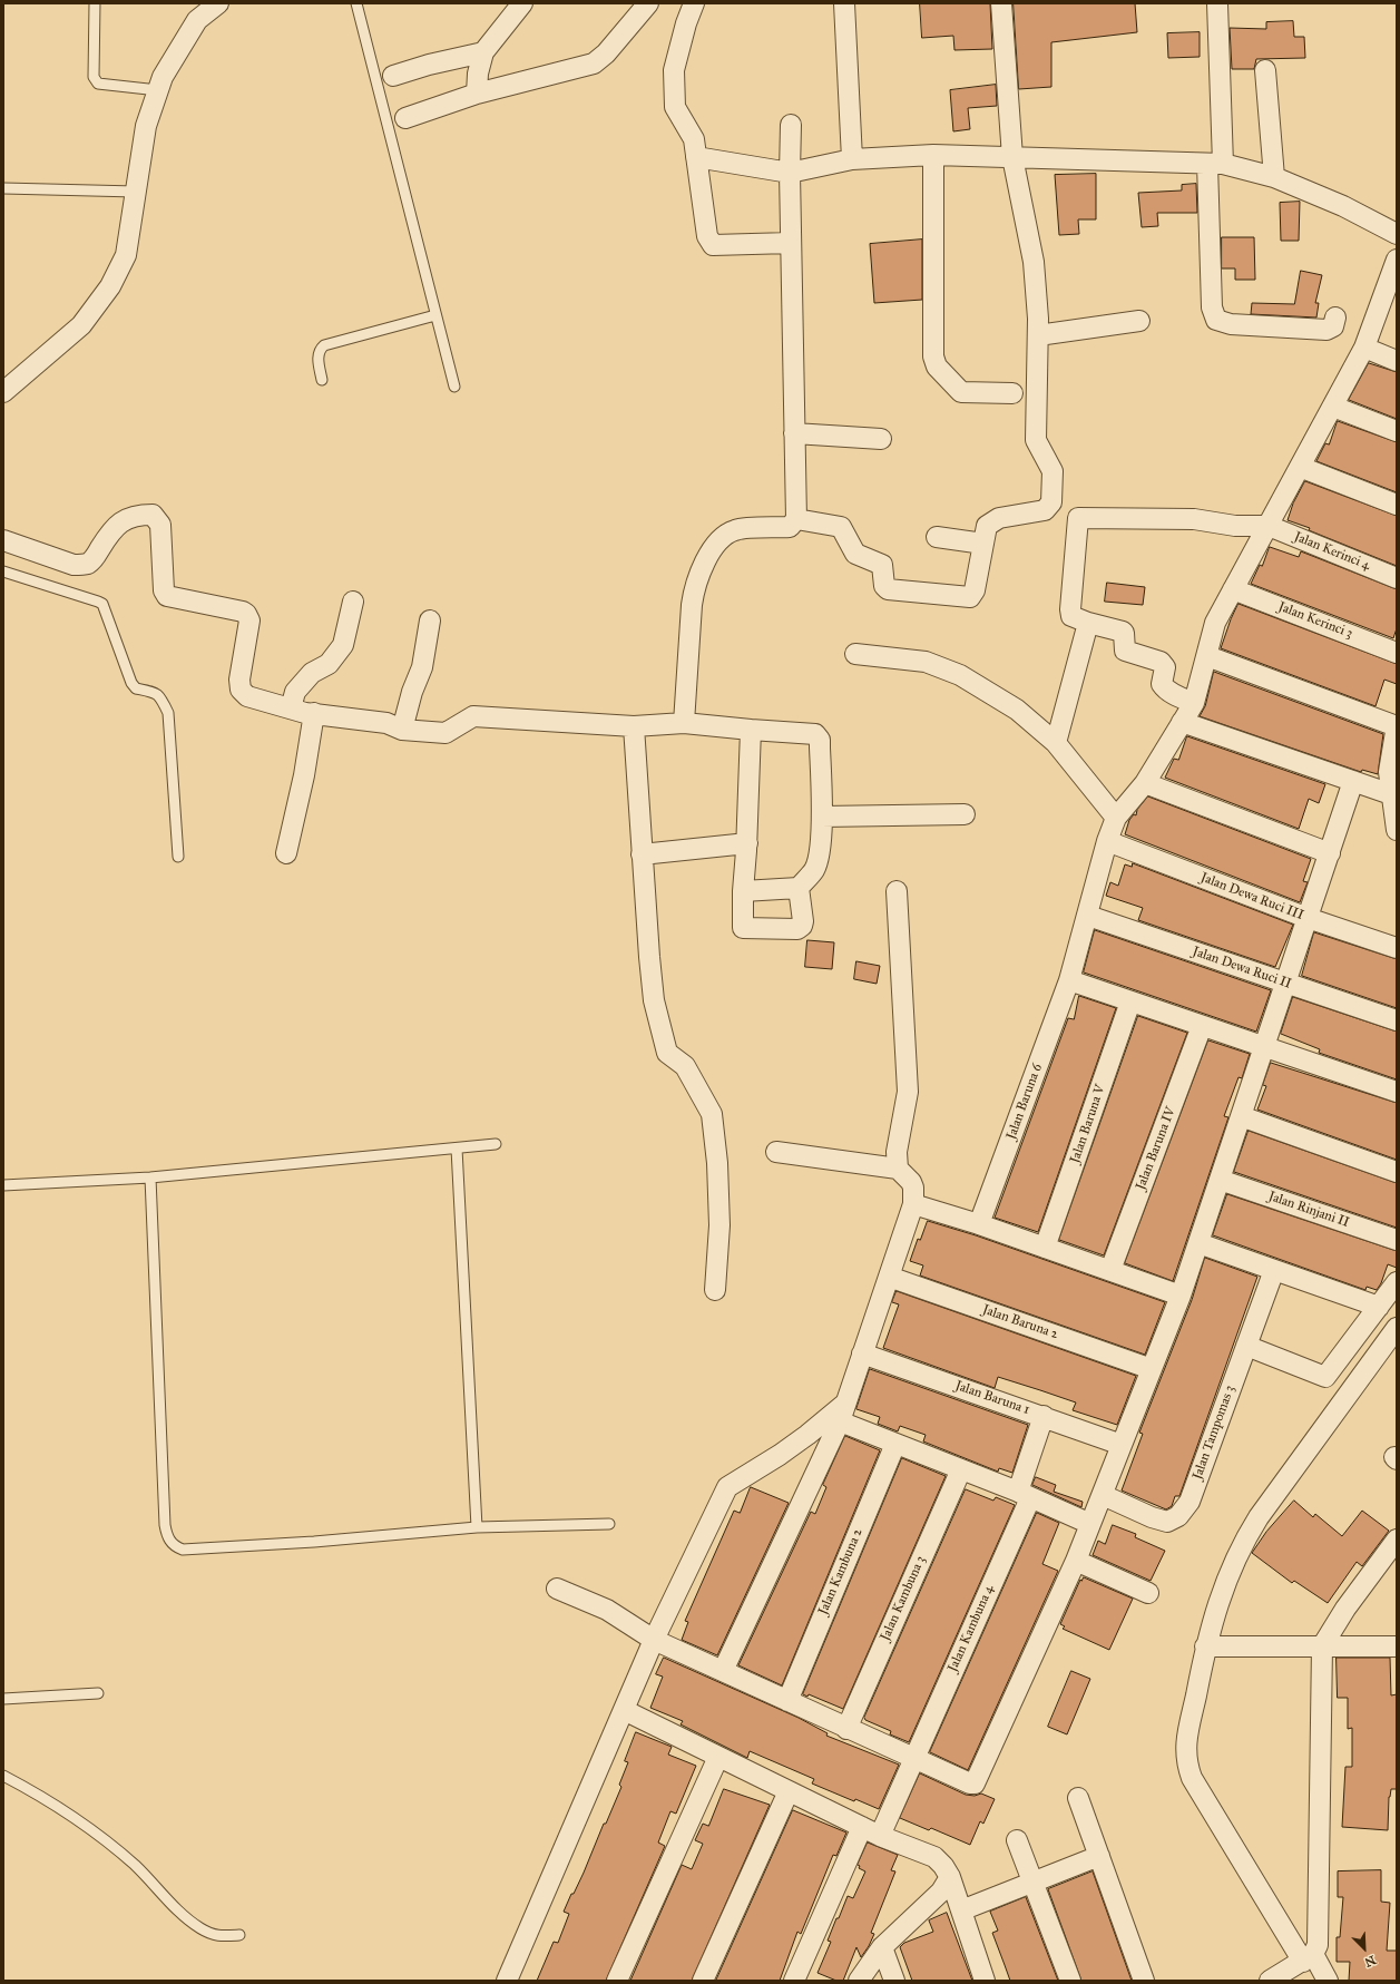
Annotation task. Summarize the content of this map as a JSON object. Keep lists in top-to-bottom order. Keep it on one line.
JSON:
{"streets":{"street":["Jalan Kerinci 4","Jalan Kerinci 3","Jalan Dewa Ruci III","Jalan Dewa Ruci II","Jalan Baruna 6","Jalan Baruna V","Jalan Baruna IV","Jalan Rinjani II","Jalan Baruna 2","Jalan Baruna 1","Jalan Tampomas 3","Jalan Kambuna 2","Jalan Kambuna 3","Jalan Kambuna 4"]},"crossings":[["Jalan Kerinci 4","Jalan Baruna 6"],["Jalan Kerinci 3","Jalan Baruna 6"],["Jalan Dewa Ruci III","Jalan Baruna 6"],["Jalan Dewa Ruci II","Jalan Baruna 6"],["Jalan Baruna 1","Jalan Kambuna 4"]],"north":"bottom right"}
